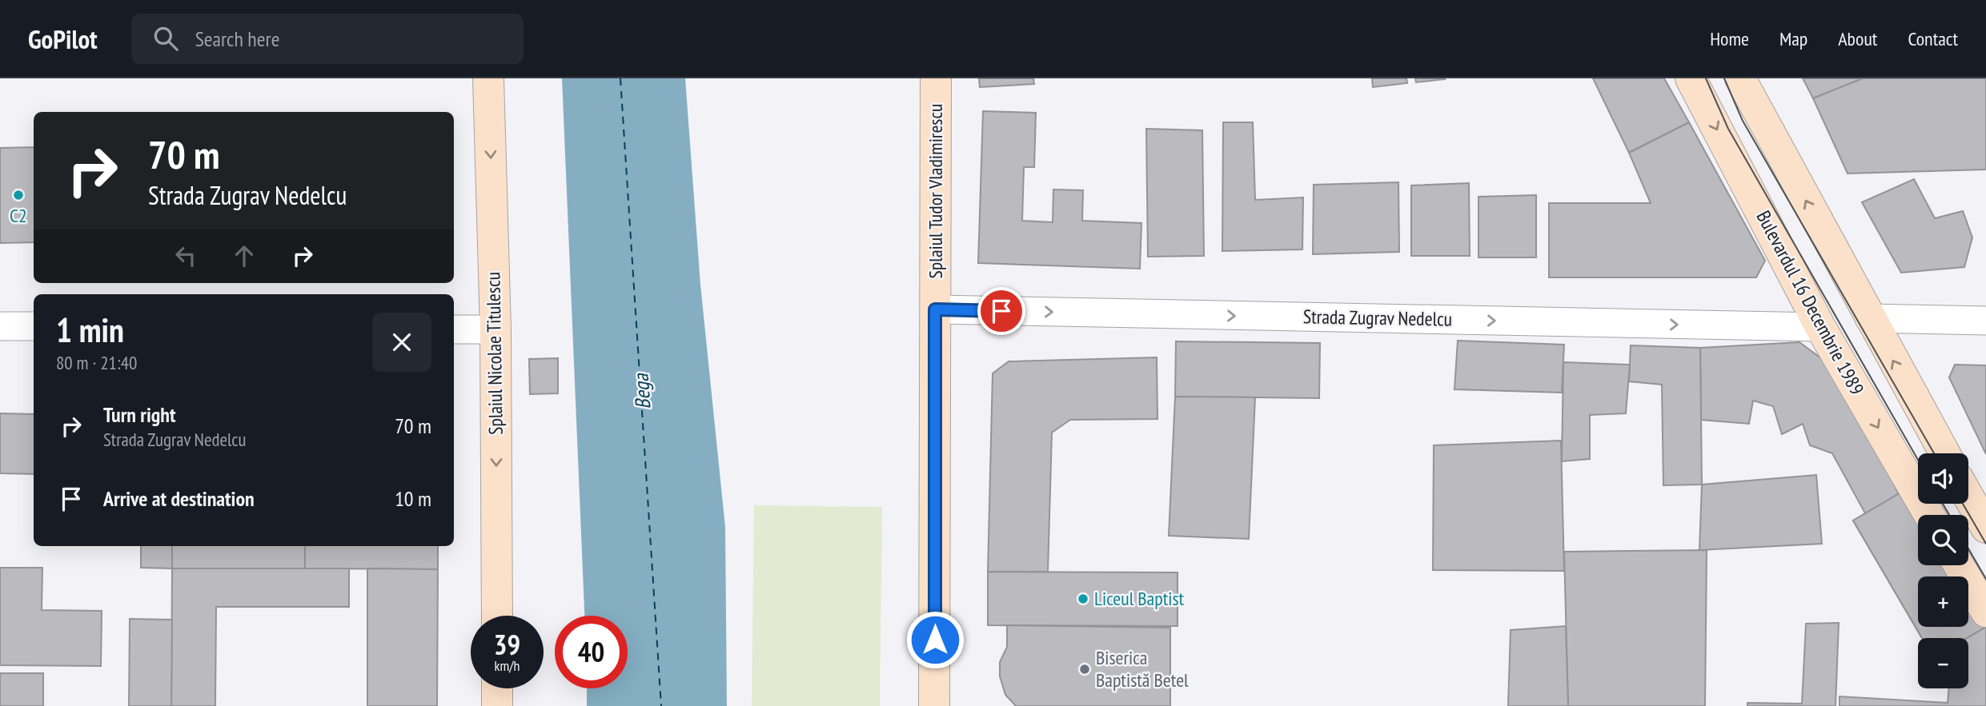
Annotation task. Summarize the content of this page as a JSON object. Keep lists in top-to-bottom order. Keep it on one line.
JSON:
{"streets":{"street":["Splaiul Tudor Vladimirescu","Bulevardul 16 Decembrie 1989","Strada Zugrav Nedelcu","Splaiul Nicolae Titulescu"]},"crossings":[["Splaiul Tudor Vladimirescu","Strada Zugrav Nedelcu"],["Bulevardul 16 Decembrie 1989","Strada Zugrav Nedelcu"]],"one_way":["Strada Zugrav Nedelcu","Splaiul Nicolae Titulescu"],"water":["Bega"],"places":["C2","Liceul Baptist","Biserica Baptistă Betel"],"page":{"header":"GoPilot","search":"Search here","nav":["Home","Map","About","Contact"],"turn":["70 m","Strada Zugrav Nedelcu"],"heading":["1 min","80 m · 21:40"],"list":[{"name":"Turn right","note":"Strada Zugrav Nedelcu","value":"70 m"},{"name":"Arrive at destination","value":"10 m"}],"map_buttons":["+","−"],"speed":"39 km/h","limit":"40"}}
